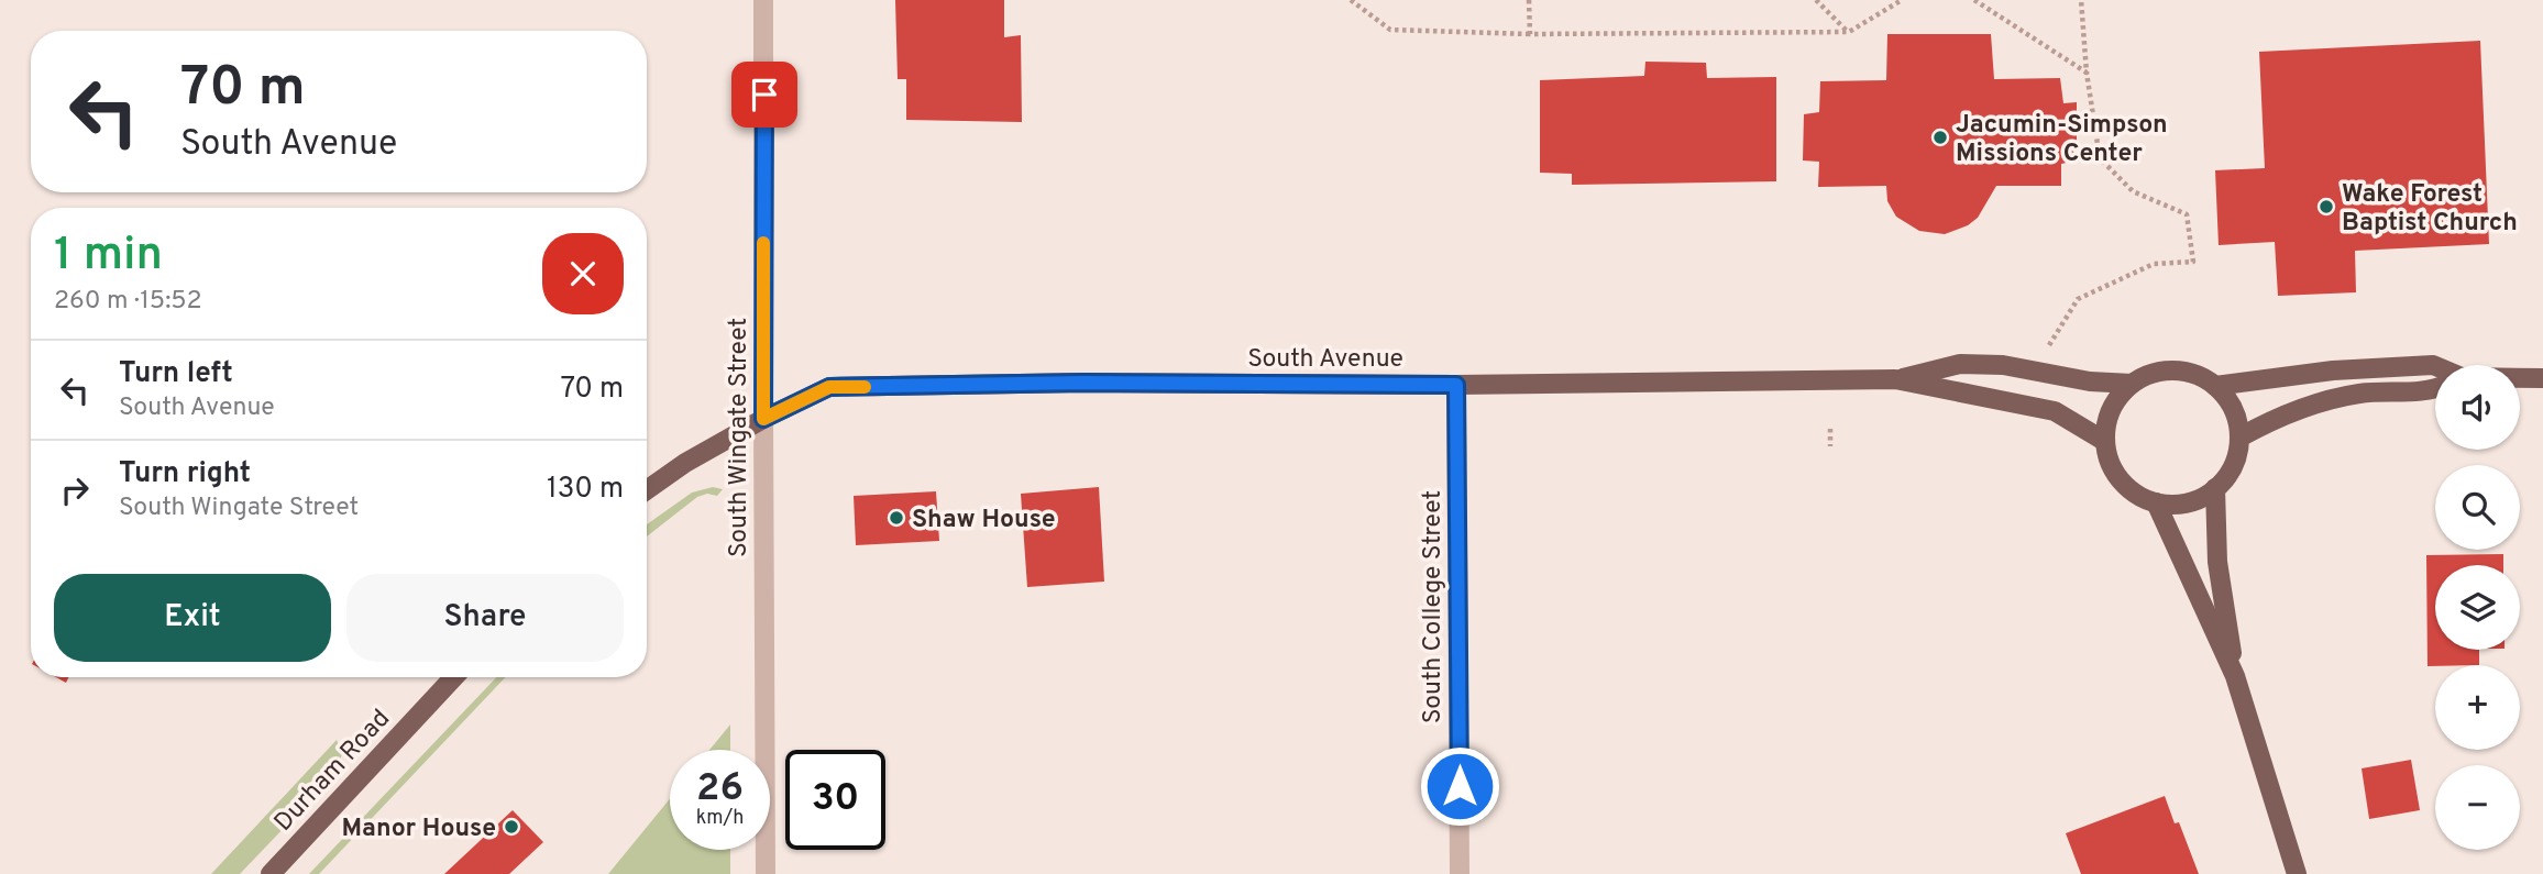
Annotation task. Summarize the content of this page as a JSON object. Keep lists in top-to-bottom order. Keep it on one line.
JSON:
{"streets":{"main road":["South Avenue","Durham Road"],"street":["South Wingate Street","South College Street"]},"crossings":[["South Avenue","South Wingate Street"],["South Avenue","South College Street"]],"places":["Jacumin-Simpson Missions Center","Wake Forest Baptist Church","Shaw House","Manor House"],"page":{"turn":["70 m","South Avenue"],"heading":["1 min","260 m · 15:52"],"list":[{"name":"Turn left","note":"South Avenue","value":"70 m"},{"name":"Turn right","note":"South Wingate Street","value":"130 m"}],"map_buttons":["+","−"],"buttons":["Exit","Share"],"speed":"26 km/h","limit":"30"}}
